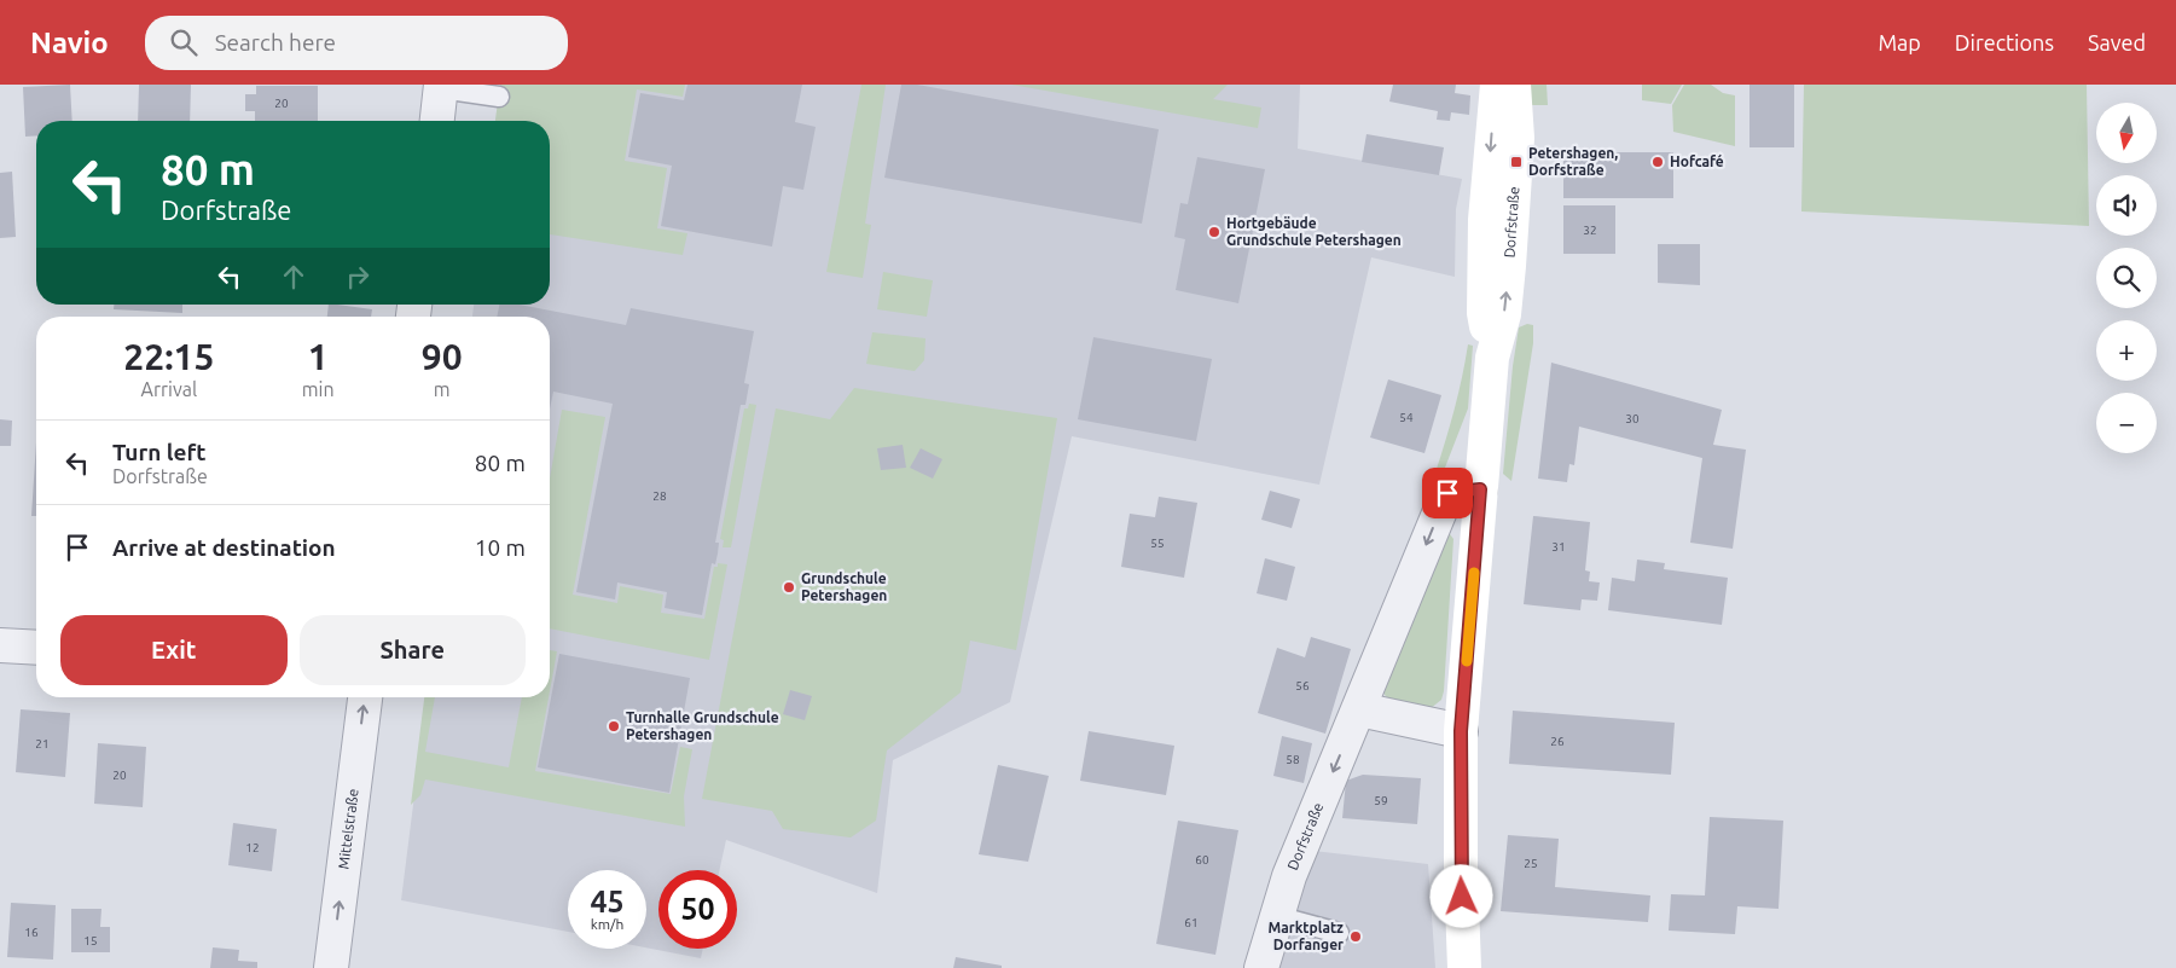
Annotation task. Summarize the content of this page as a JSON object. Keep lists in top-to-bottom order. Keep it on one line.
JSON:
{"streets":{"main road":["Dorfstraße"],"street":["Mittelstraße"]},"one_way":["Mittelstraße"],"places":{"transit":["Petershagen, Dorfstraße"],"other":["Hofcafé","Hortgebäude Grundschule Petershagen","Grundschule Petershagen","Turnhalle Grundschule Petershagen","Marktplatz Dorfanger"]},"house_numbers":["20","32","54","30","28","55","31","56","26","21","58","20","59","12","60","25","61","16","15"],"north":"bottom","page":{"header":"Navio","search":"Search here","nav":["Map","Directions","Saved"],"map_buttons":["+","−"],"turn":["80 m","Dorfstraße"],"eta":["22:15","Arrival","1","min","90","m"],"list":[{"name":"Turn left","note":"Dorfstraße","value":"80 m"},{"name":"Arrive at destination","value":"10 m"}],"buttons":["Exit","Share"],"speed":"45 km/h","limit":"50"}}
